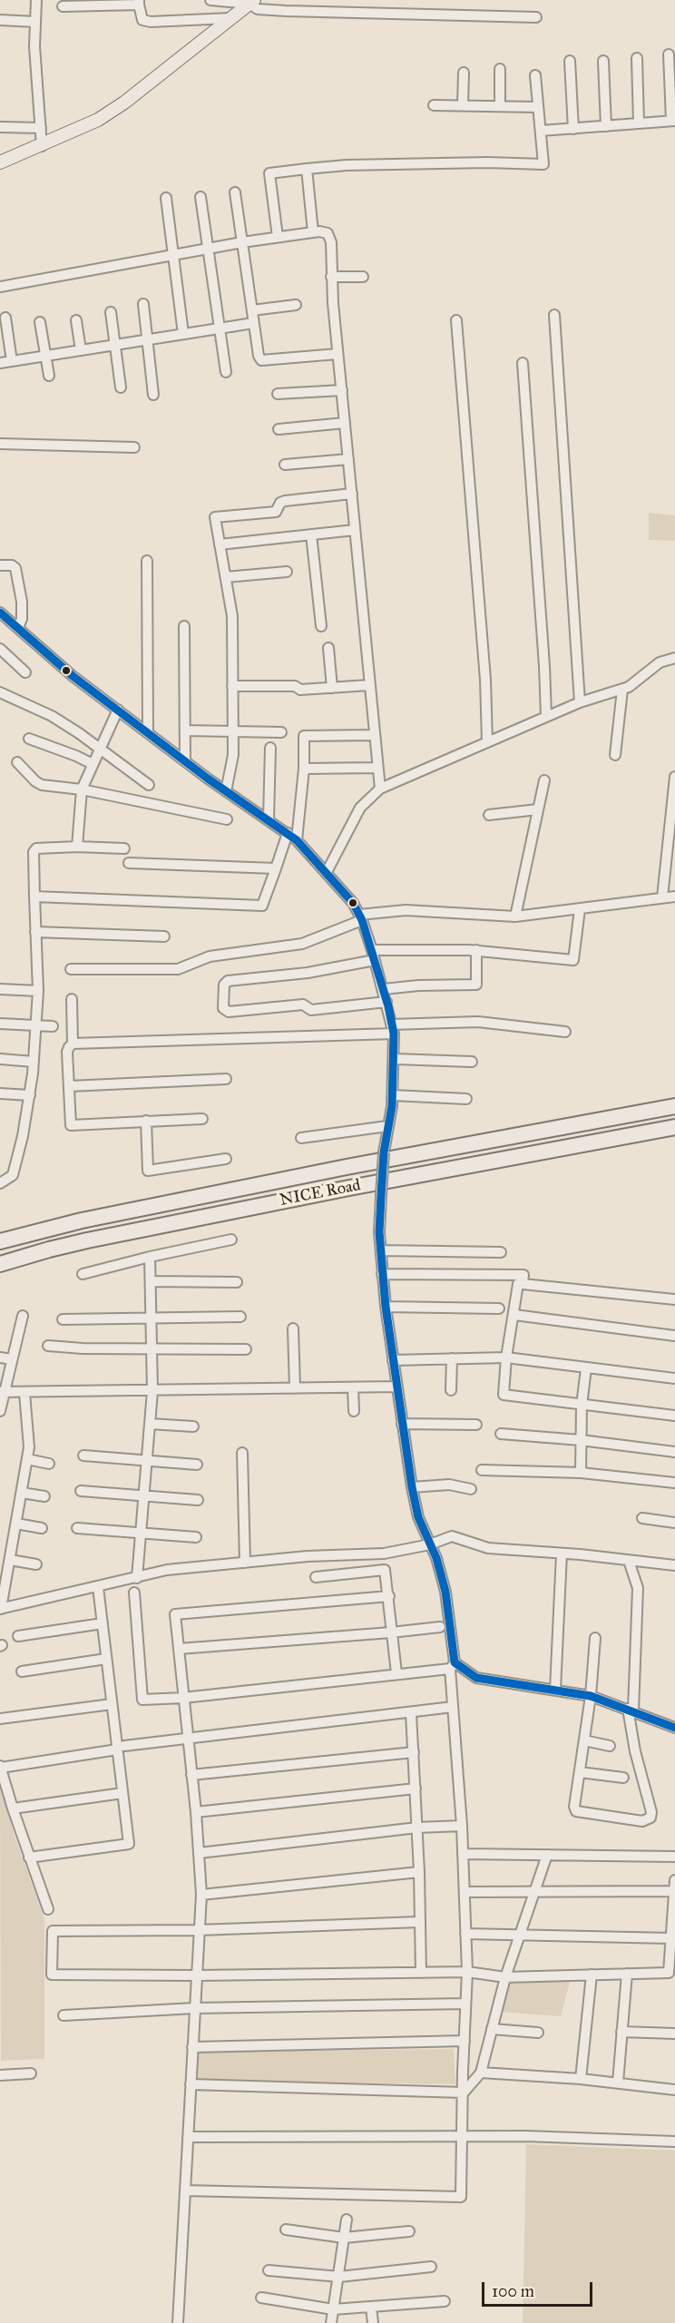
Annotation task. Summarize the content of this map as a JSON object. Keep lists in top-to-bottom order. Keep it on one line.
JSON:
{"streets":{"highway":["NICE Road"]},"scale_bar":"100 m"}
